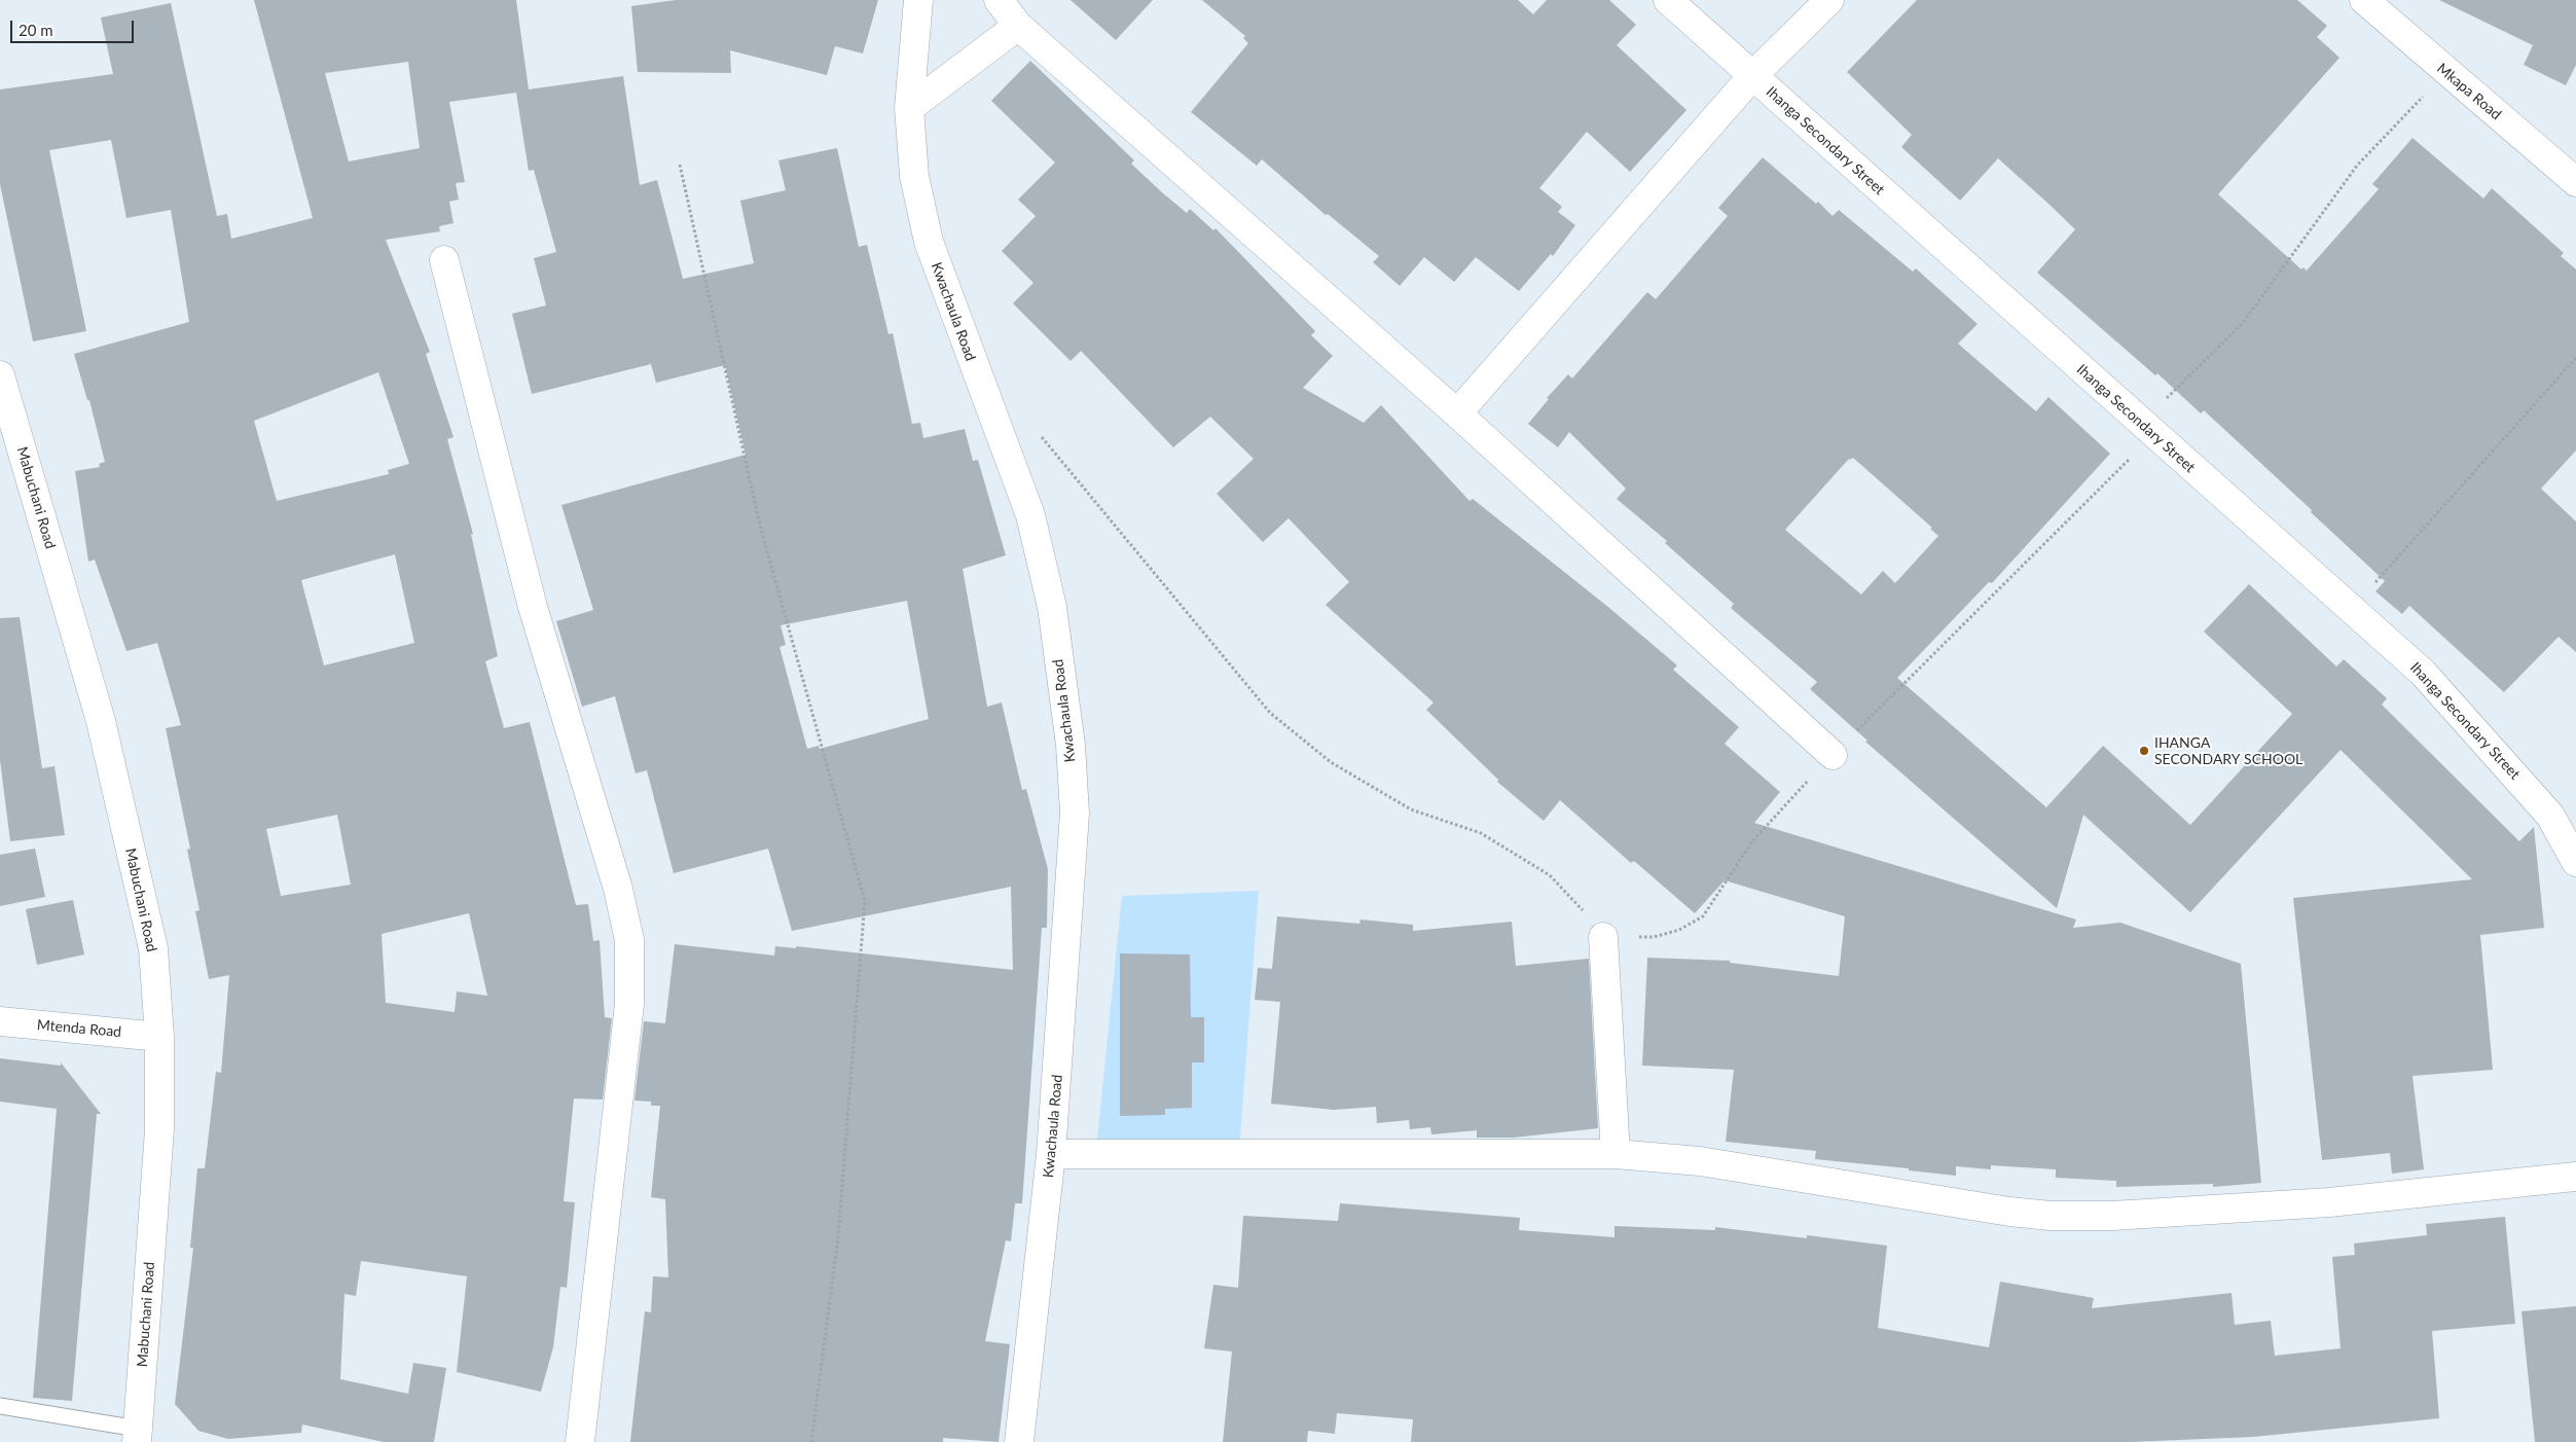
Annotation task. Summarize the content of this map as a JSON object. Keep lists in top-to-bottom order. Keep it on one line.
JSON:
{"streets":{"street":["Mkapa Road","Ihanga Secondary Street","Kwachaula Road","Mabuchani Road","Mtenda Road"]},"crossings":[["Mabuchani Road","Mtenda Road"]],"places":["IHANGA SECONDARY SCHOOL"],"scale_bar":"20 m"}
